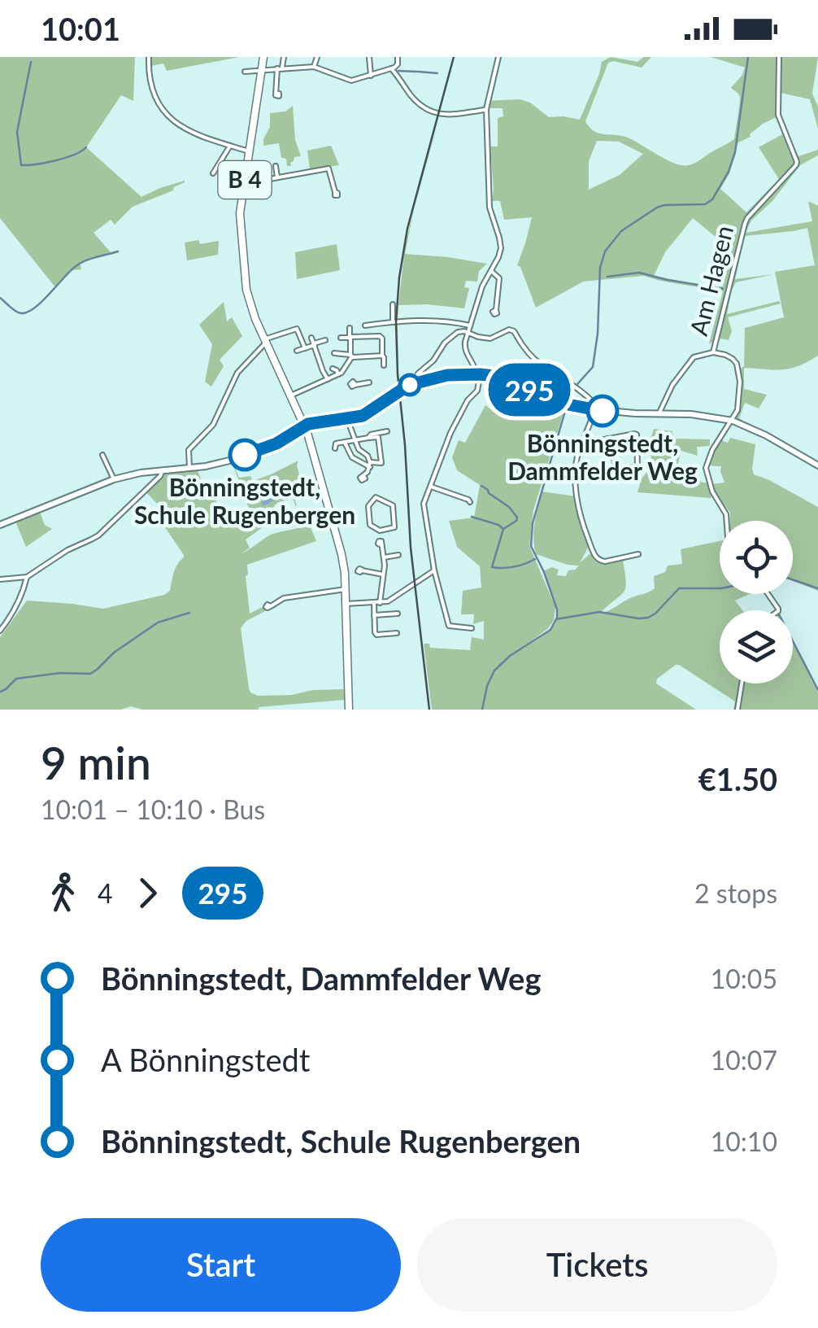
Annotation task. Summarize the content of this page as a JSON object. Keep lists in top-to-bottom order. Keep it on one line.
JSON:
{"streets":{"main road":["B 4"],"street":["Am Hagen"]},"places":["Bönningstedt, Dammfelder Weg","Bönningstedt, Schule Rugenbergen"],"lines":["bus line 295"],"page":{"status":"10:01","on_map":"295","heading":["9 min","10:01 – 10:10 · Bus","€1.50"],"legs":["4","295","2 stops"],"list":[{"name":"Bönningstedt, Dammfelder Weg","value":"10:05"},{"name":"A Bönningstedt","value":"10:07"},{"name":"Bönningstedt, Schule Rugenbergen","value":"10:10"}],"buttons":["Start","Tickets"]}}
